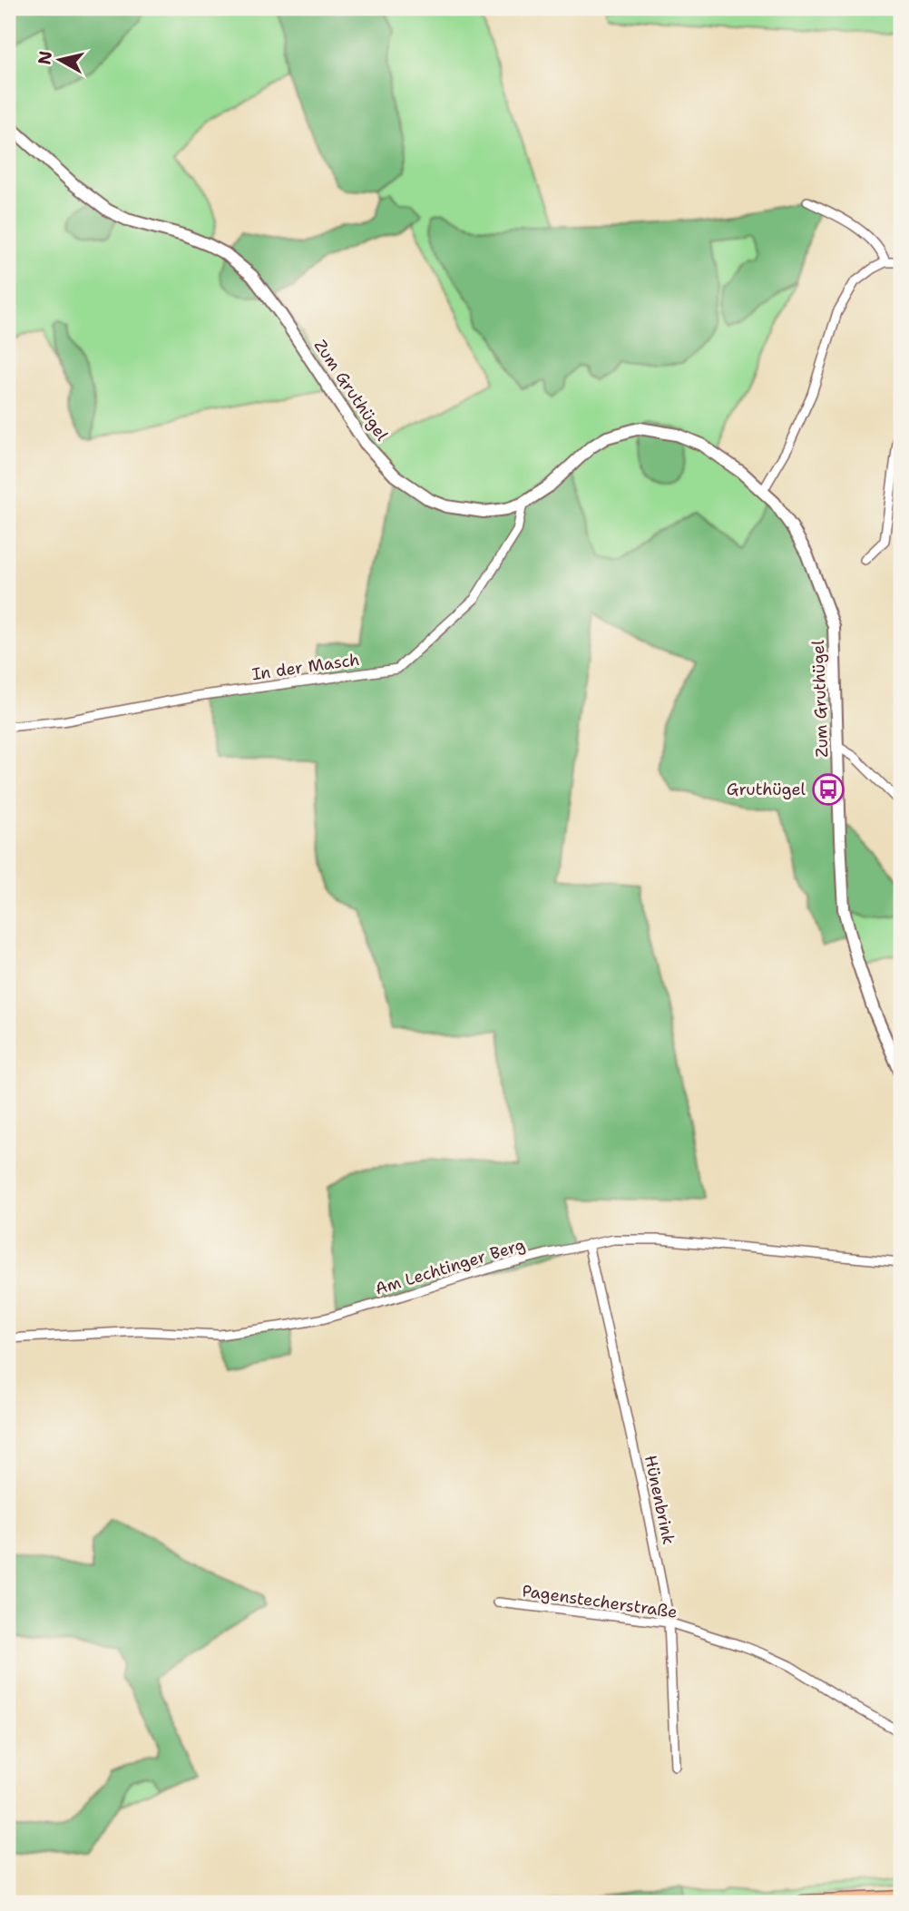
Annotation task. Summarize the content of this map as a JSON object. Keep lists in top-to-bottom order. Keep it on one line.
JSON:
{"streets":{"street":["Zum Gruthügel","In der Masch","Am Lechtinger Berg","Hünenbrink","Pagenstecherstraße"]},"crossings":[["Zum Gruthügel","In der Masch"],["Am Lechtinger Berg","Hünenbrink"],["Hünenbrink","Pagenstecherstraße"]],"places":{"bus stop":["Gruthügel"]},"north":"left"}
